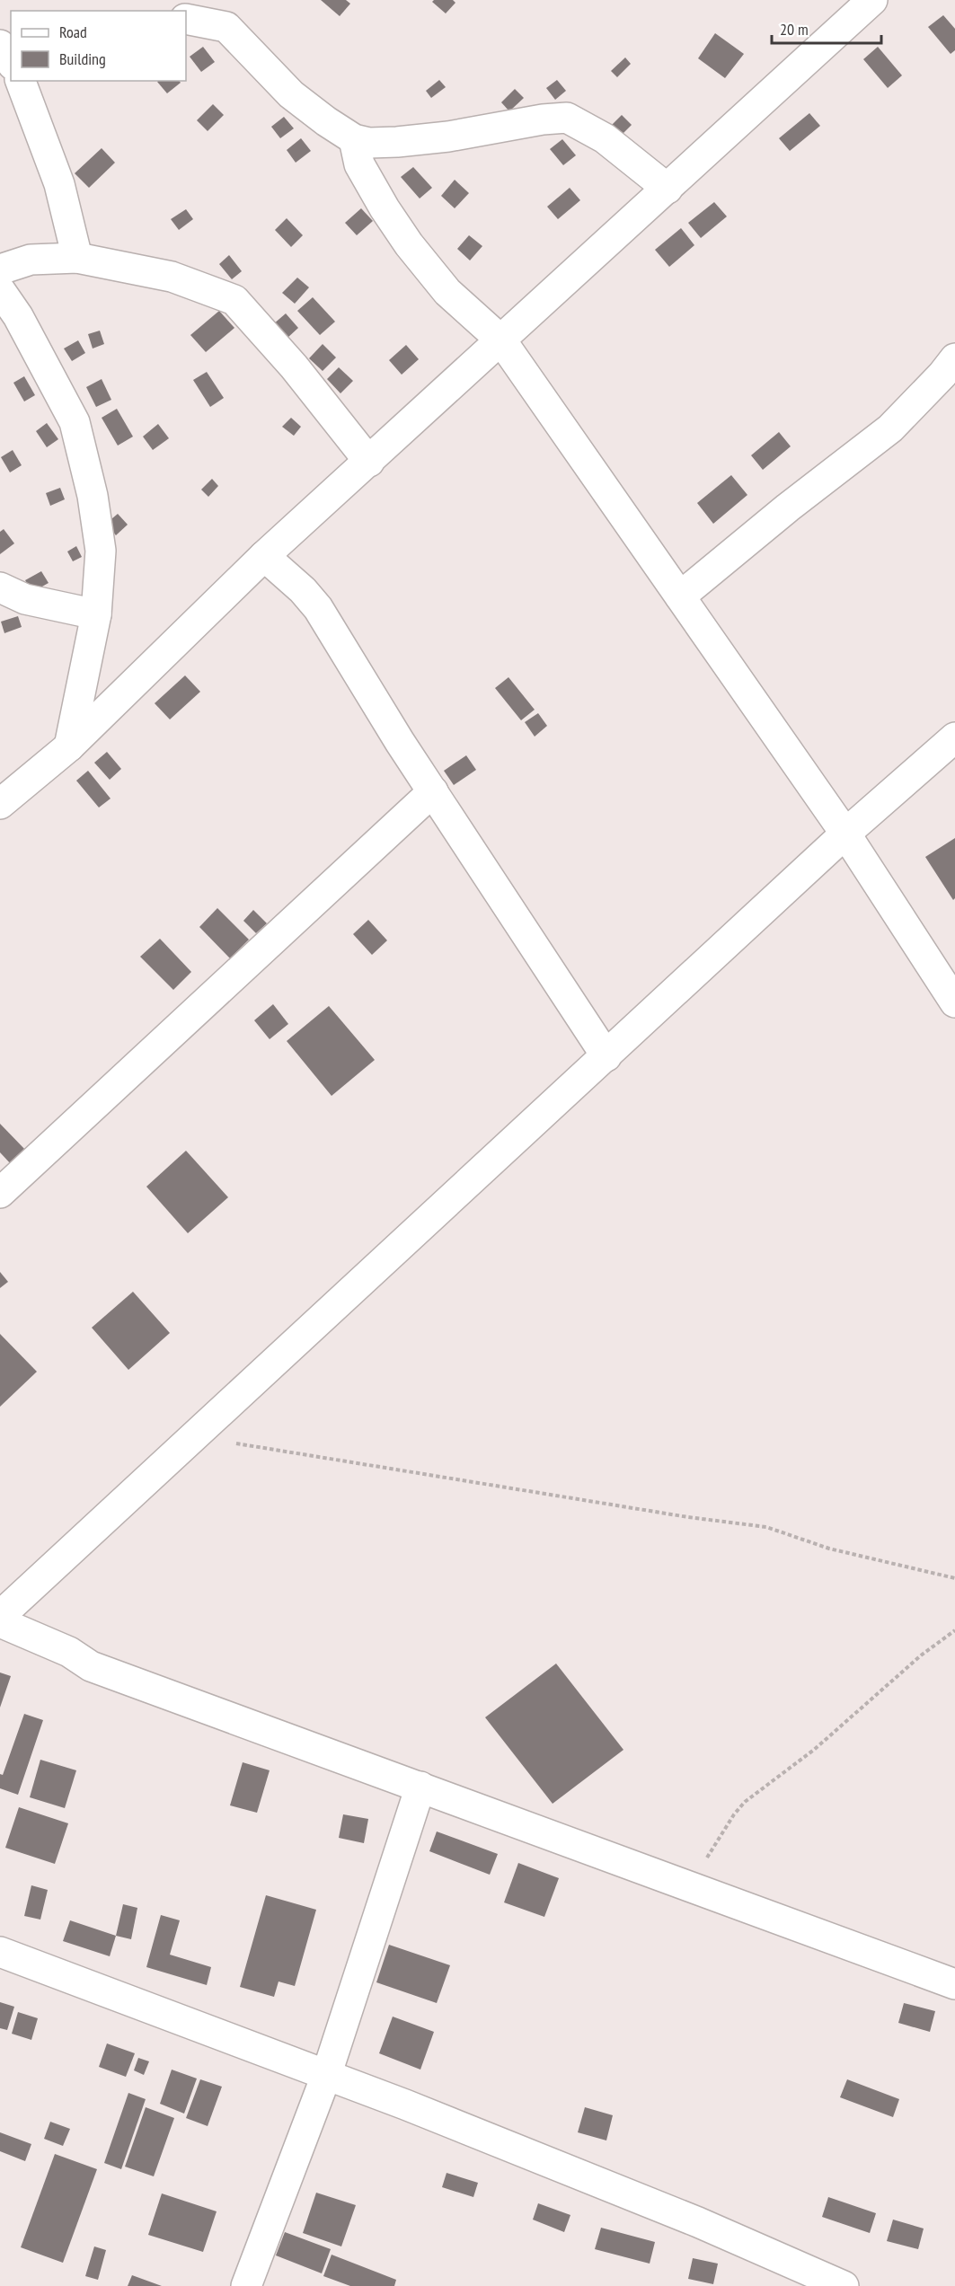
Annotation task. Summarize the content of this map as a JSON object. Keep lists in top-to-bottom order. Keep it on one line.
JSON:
{"legend":["Road","Building"],"scale_bar":"20 m"}
